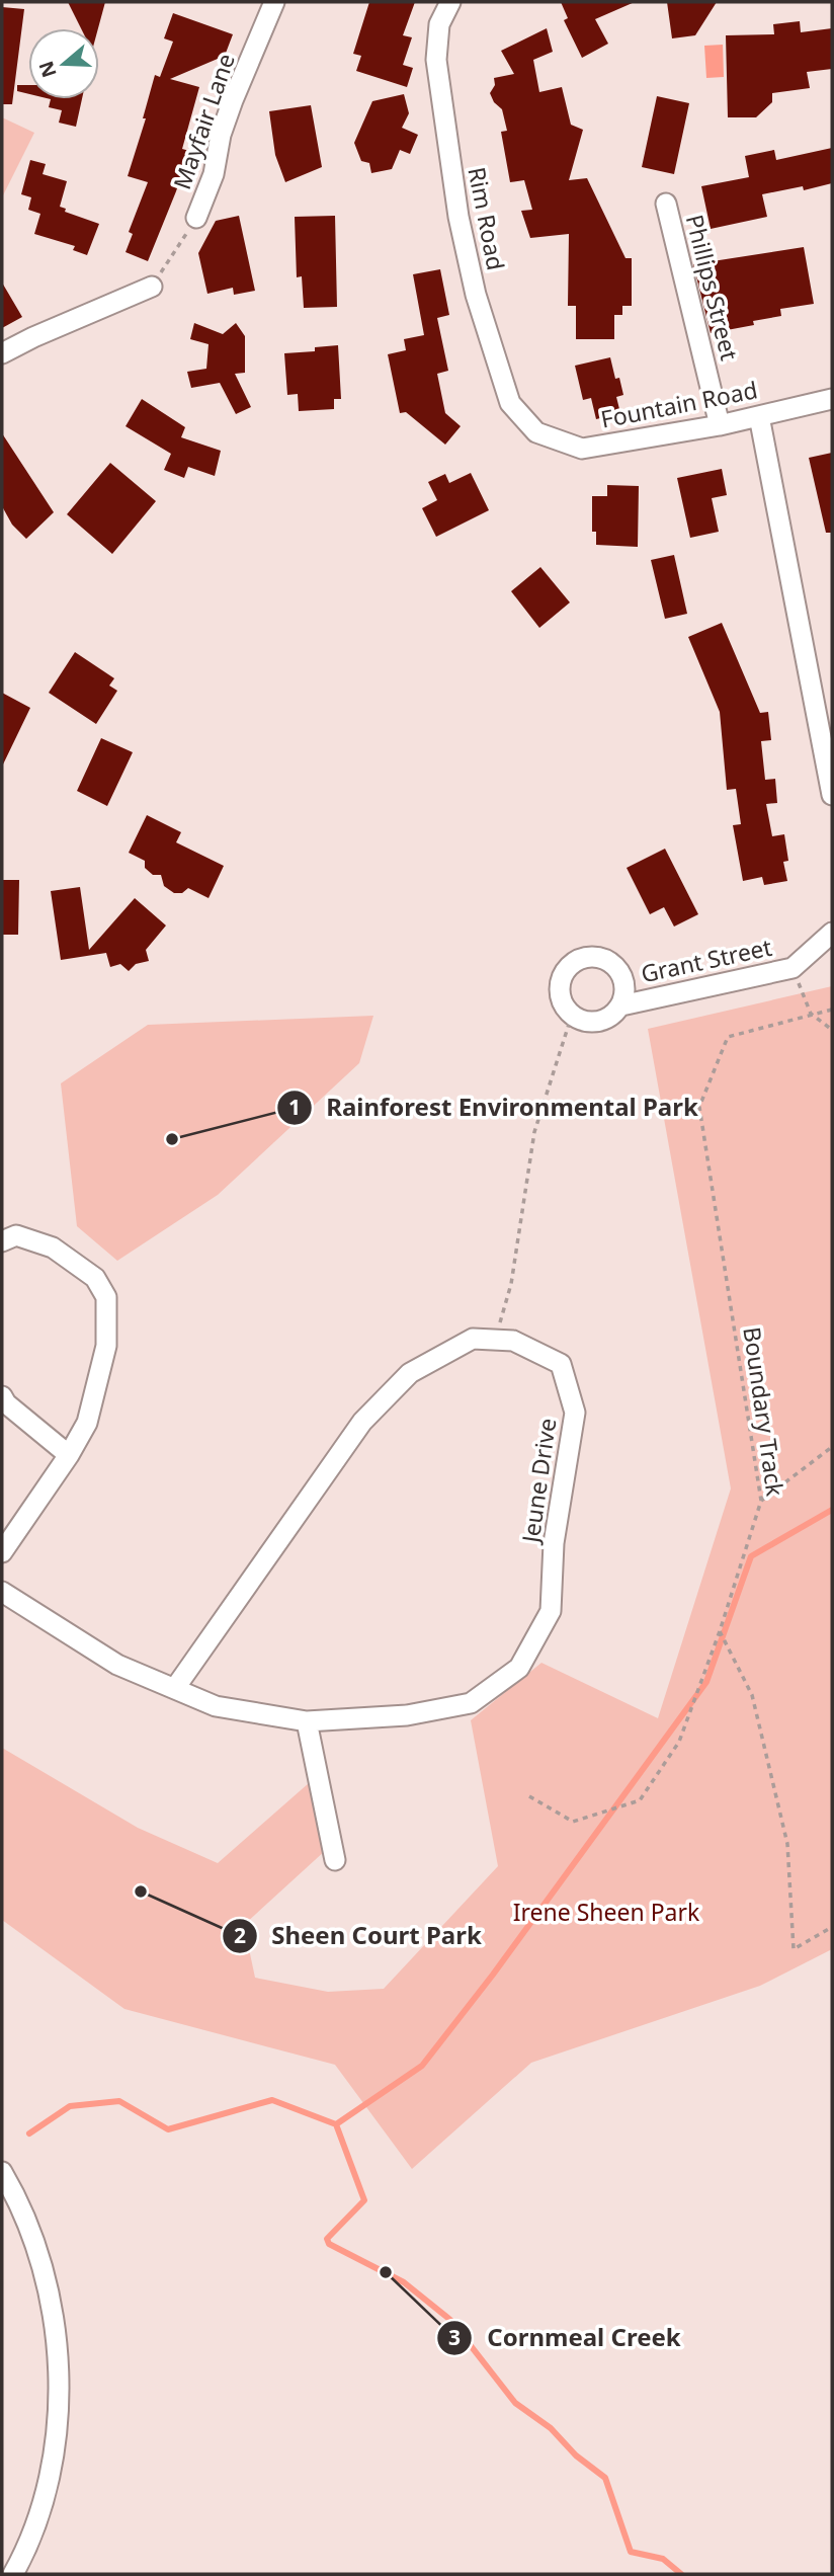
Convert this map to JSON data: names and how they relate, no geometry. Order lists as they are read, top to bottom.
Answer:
{
  "streets": {
    "street": [
      "Mayfair Lane",
      "Rim Road",
      "Phillips Street",
      "Fountain Road",
      "Grant Street",
      "Jeune Drive"
    ],
    "path": ["Boundary Track"]
  },
  "crossings": [
    ["Rim Road", "Fountain Road"],
    ["Phillips Street", "Fountain Road"]
  ],
  "parks": ["Irene Sheen Park"],
  "places": ["Rainforest Environmental Park", "Sheen Court Park", "Cornmeal Creek"],
  "north": "left"
}
